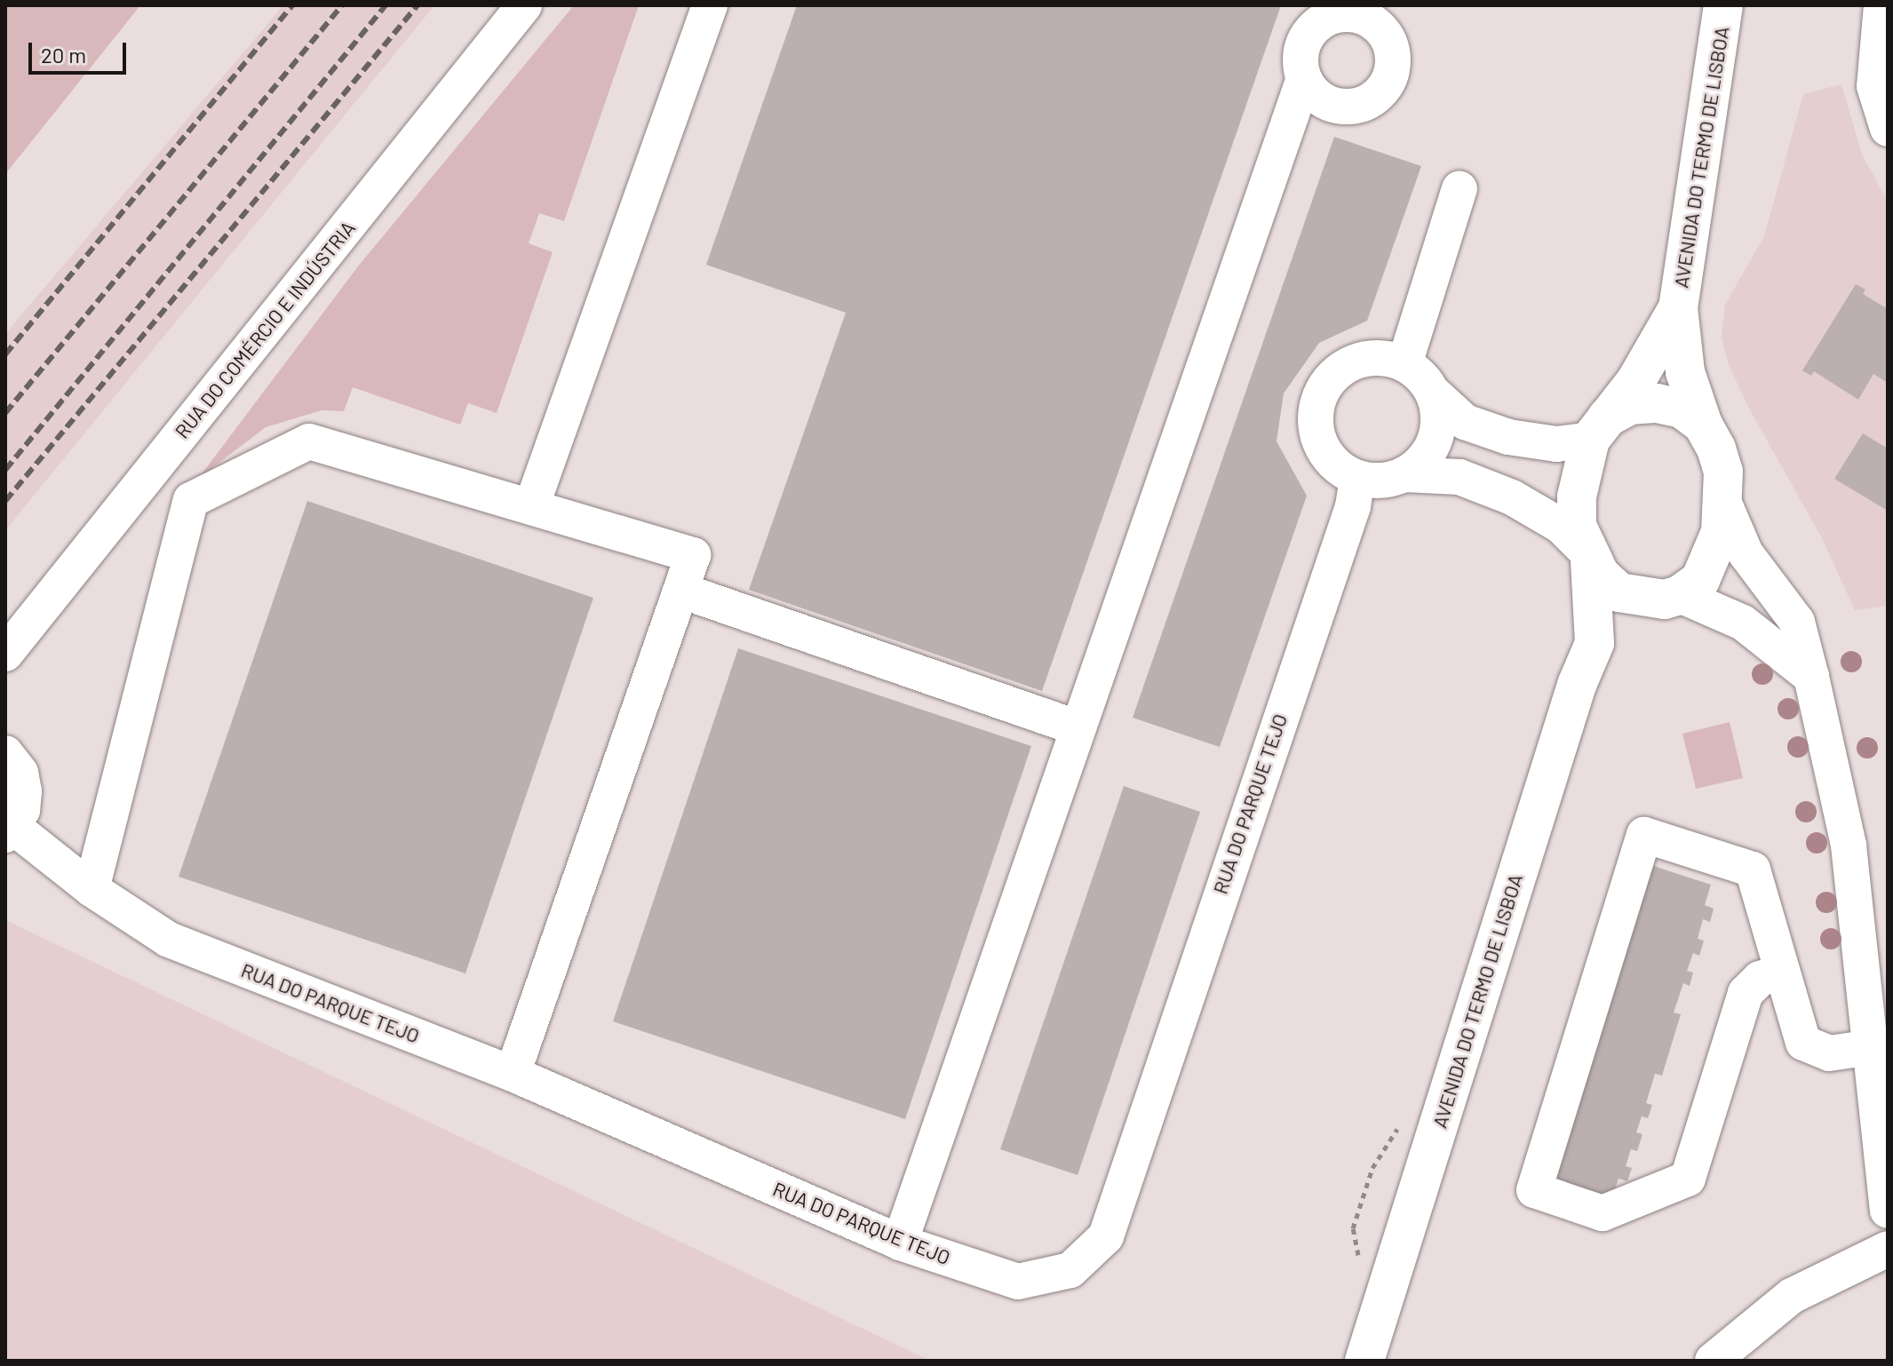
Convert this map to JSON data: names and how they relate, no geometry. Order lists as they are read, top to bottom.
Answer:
{
  "streets": {
    "main road": ["AVENIDA DO TERMO DE LISBOA"],
    "street": ["RUA DO COMÉRCIO E INDÚSTRIA", "RUA DO PARQUE TEJO"]
  },
  "scale_bar": "20 m"
}
